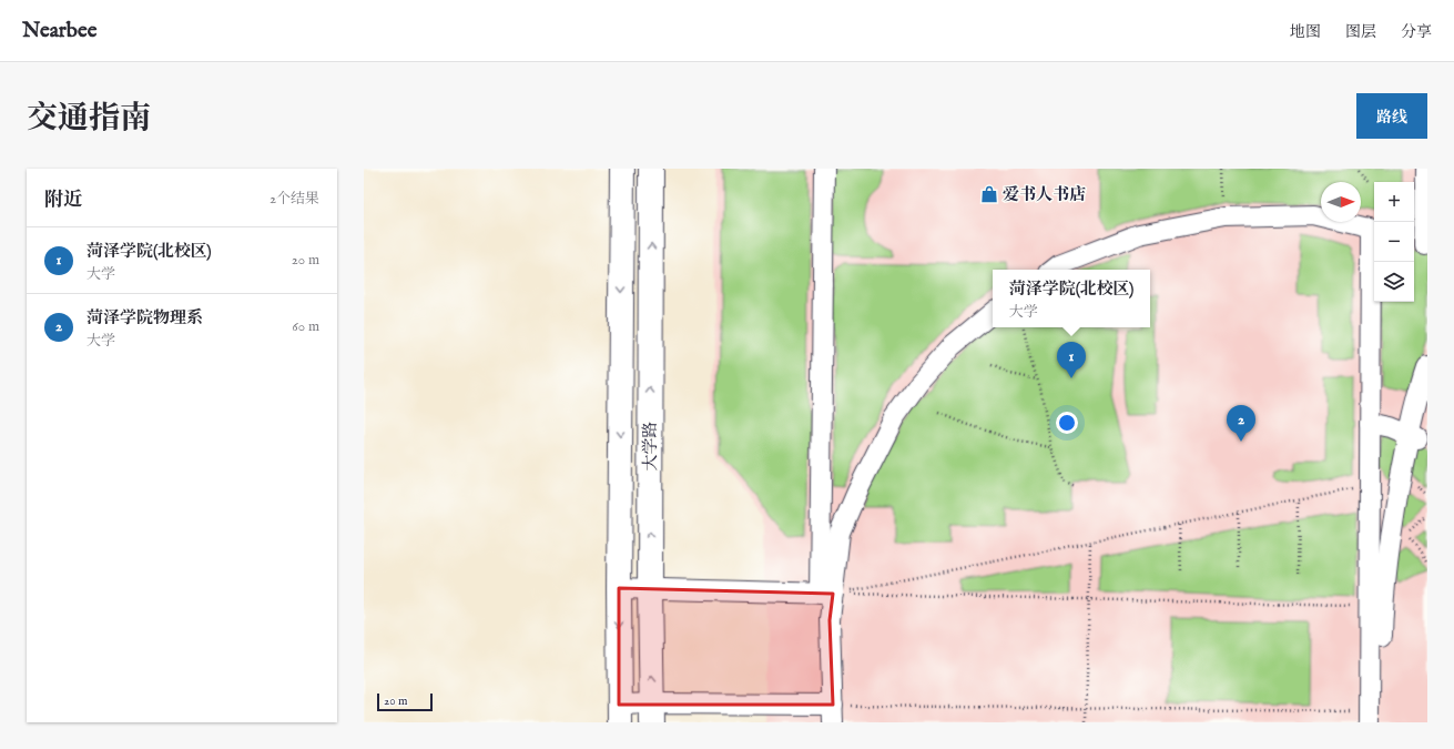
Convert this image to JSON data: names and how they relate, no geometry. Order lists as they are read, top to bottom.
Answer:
{
  "streets": {
    "main road": ["大学路"]
  },
  "places": {
    "shop": ["爱书人书店"]
  },
  "scale_bar": "20 m",
  "north": "right",
  "page": {
    "header": "Nearbee",
    "nav": ["地图", "图层", "分享"],
    "title": "交通指南",
    "buttons": "路线",
    "heading": ["附近", "2个结果"],
    "map_buttons": ["+", "−"],
    "list": [
      {
        "mark": "1",
        "name": "菏泽学院(北校区)",
        "note": "大学",
        "value": "20 m"
      },
      {
        "mark": "2",
        "name": "菏泽学院物理系",
        "note": "大学",
        "value": "60 m"
      }
    ],
    "popup": ["菏泽学院(北校区)", "大学"],
    "pins": ["1", "2"],
    "scale": "20 m"
  }
}
